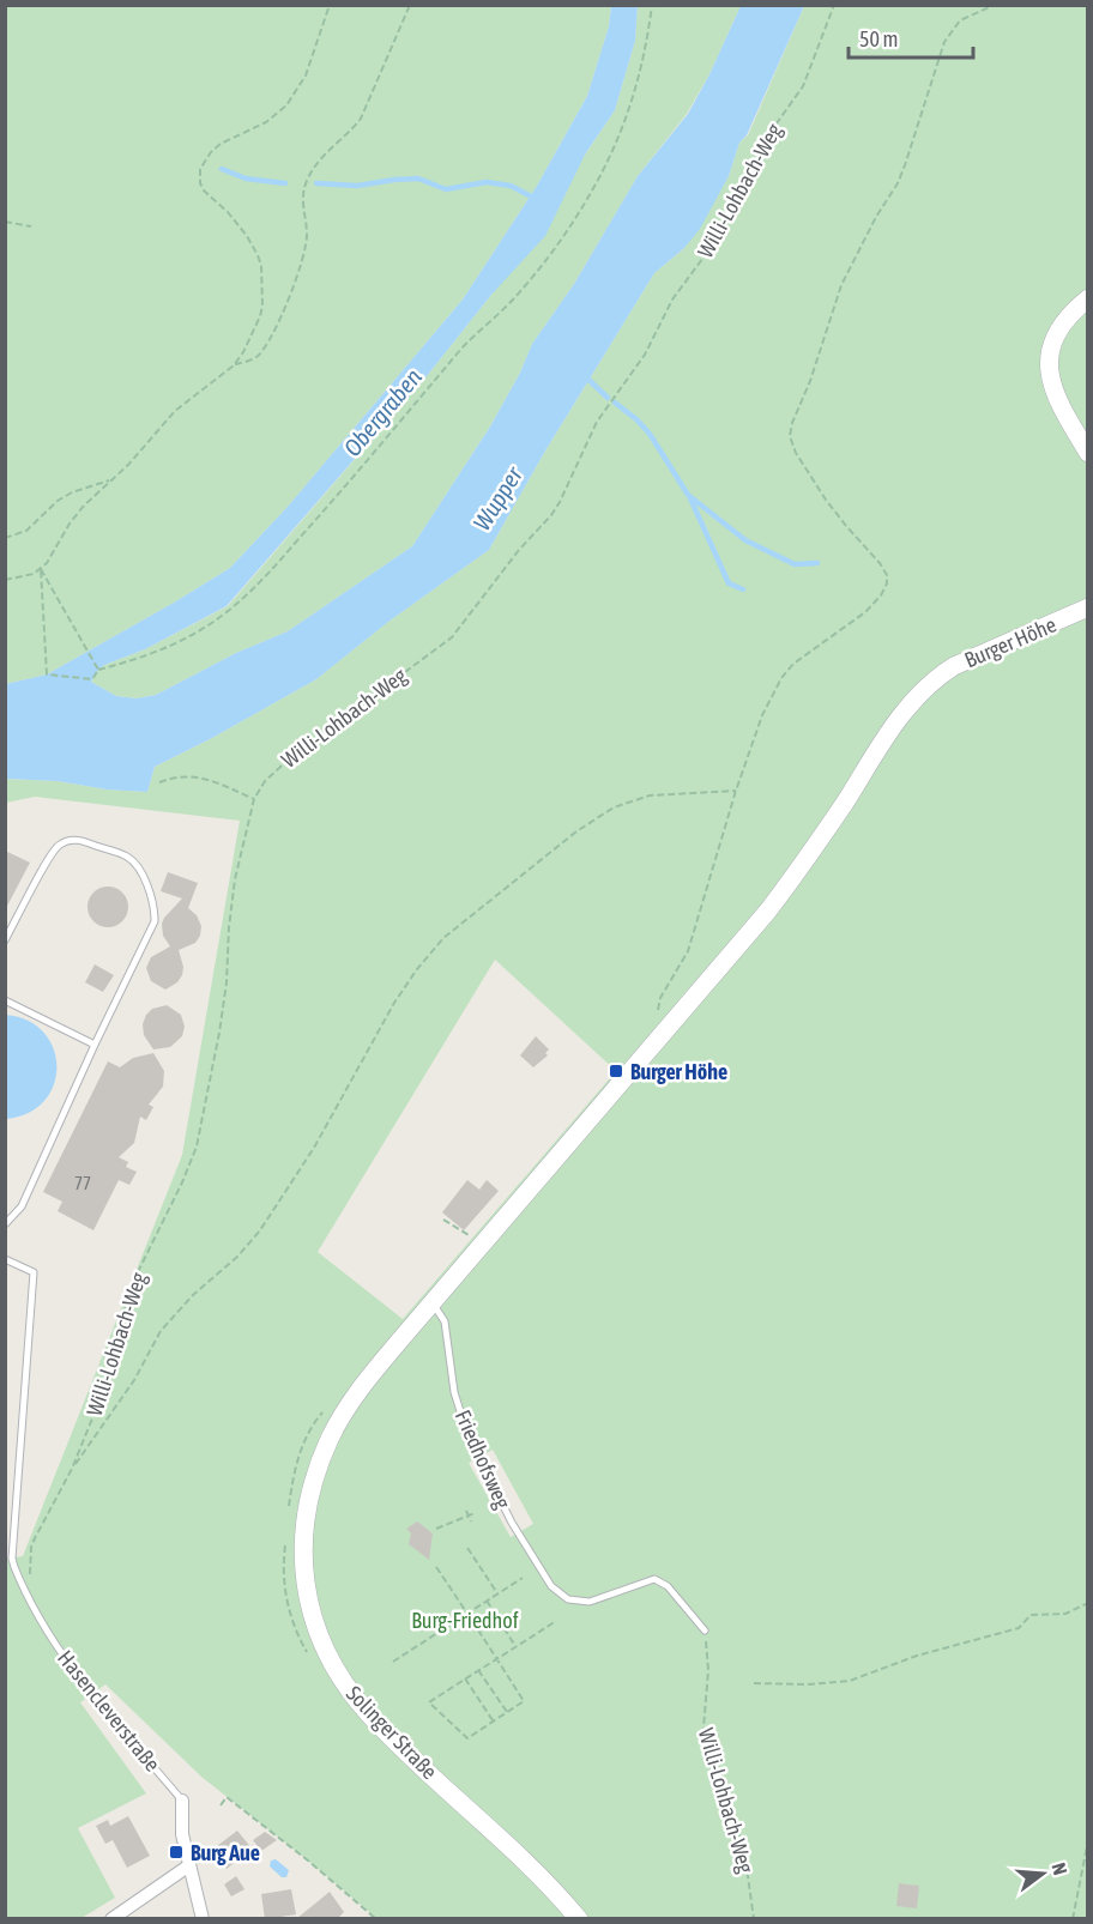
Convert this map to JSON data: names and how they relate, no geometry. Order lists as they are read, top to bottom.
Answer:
{
  "streets": {
    "main road": ["Burger Höhe", "Solinger Straße"],
    "street": ["Hasencleverstraße"],
    "lane": ["Friedhofsweg"],
    "path": ["Willi-Lohbach-Weg"]
  },
  "crossings": [
    ["Willi-Lohbach-Weg", "Friedhofsweg"],
    ["Willi-Lohbach-Weg", "Hasencleverstraße"],
    ["Burger Höhe", "Friedhofsweg"],
    ["Burger Höhe", "Solinger Straße"]
  ],
  "water": ["Obergraben", "Wupper"],
  "parks": ["Burg-Friedhof"],
  "places": {
    "transit": ["Burger Höhe", "Burg Aue"]
  },
  "house_numbers": ["77"],
  "scale_bar": "50 m",
  "north": "right"
}
